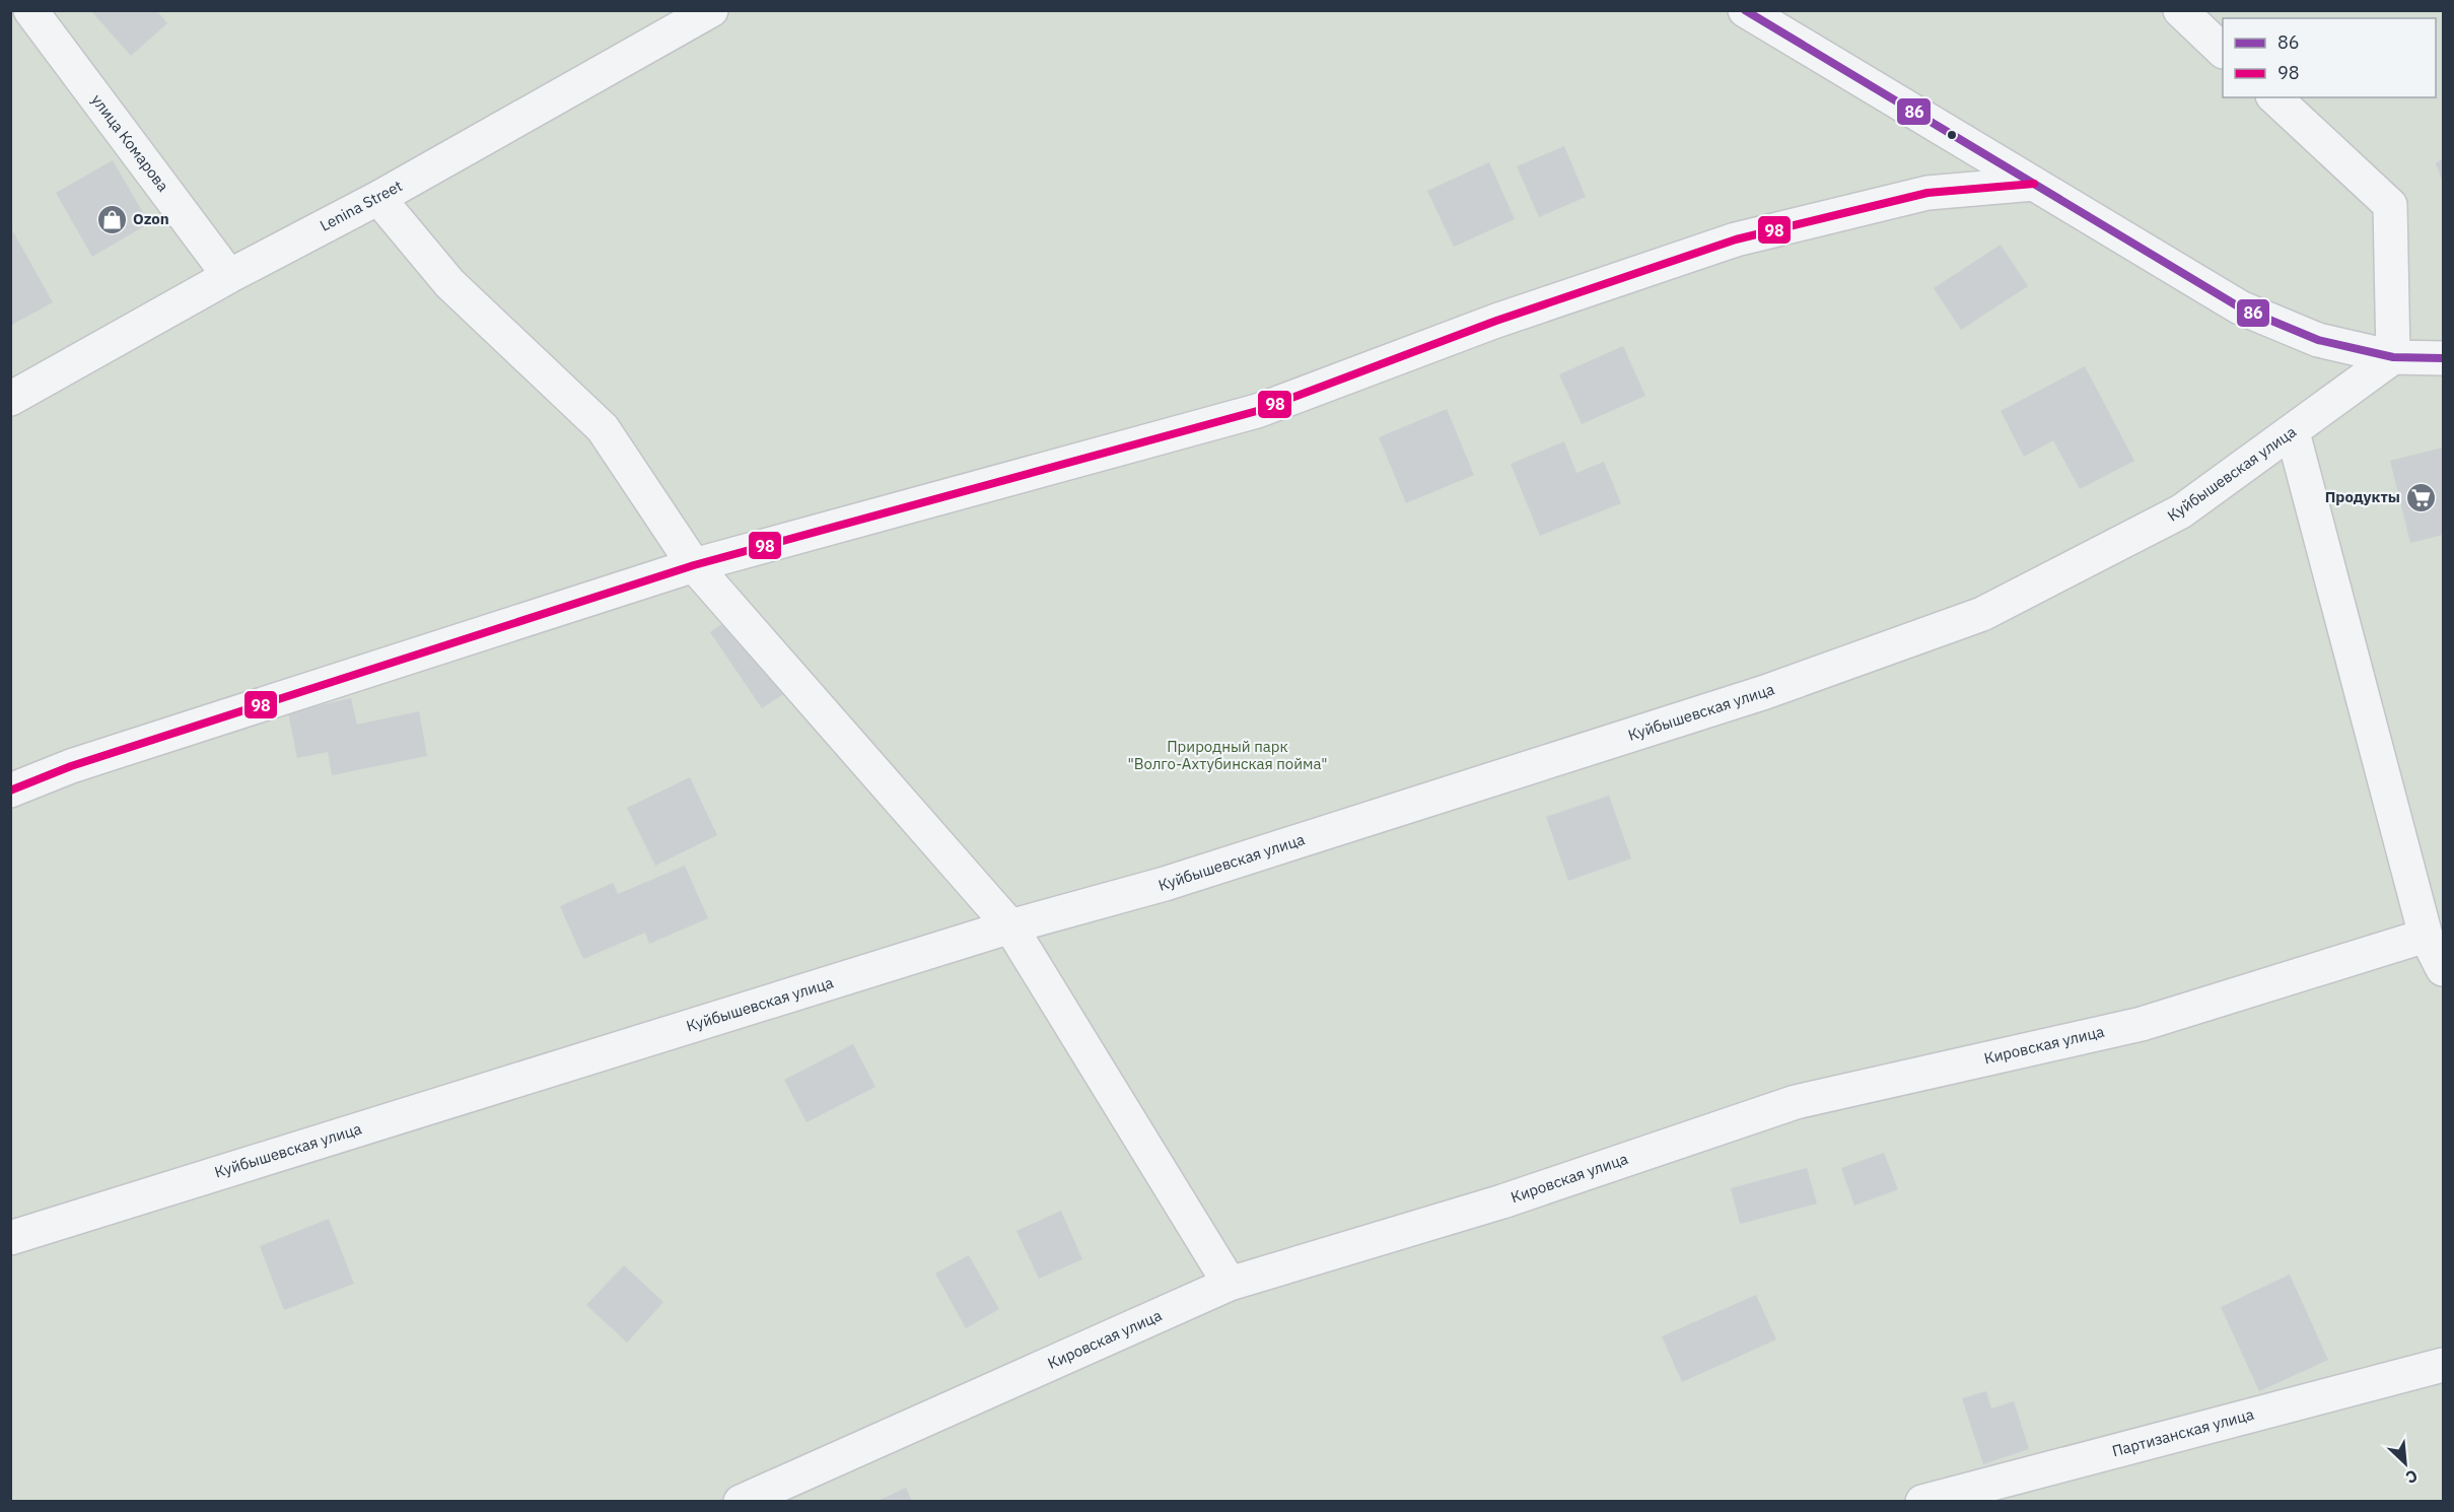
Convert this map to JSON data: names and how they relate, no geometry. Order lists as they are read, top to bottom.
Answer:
{
  "streets": {
    "street": [
      "улица Комарова",
      "Lenina Street",
      "Куйбышевская улица",
      "Кировская улица",
      "Партизанская улица"
    ]
  },
  "crossings": [
    ["улица Комарова", "Lenina Street"]
  ],
  "parks": ["Природный парк \"Волго-Ахтубинская пойма\""],
  "places": {
    "shop": ["Ozon"],
    "supermarket": ["Продукты"]
  },
  "lines": ["transit line 86", "transit line 98"],
  "legend": ["86", "98"],
  "north": "bottom right"
}
